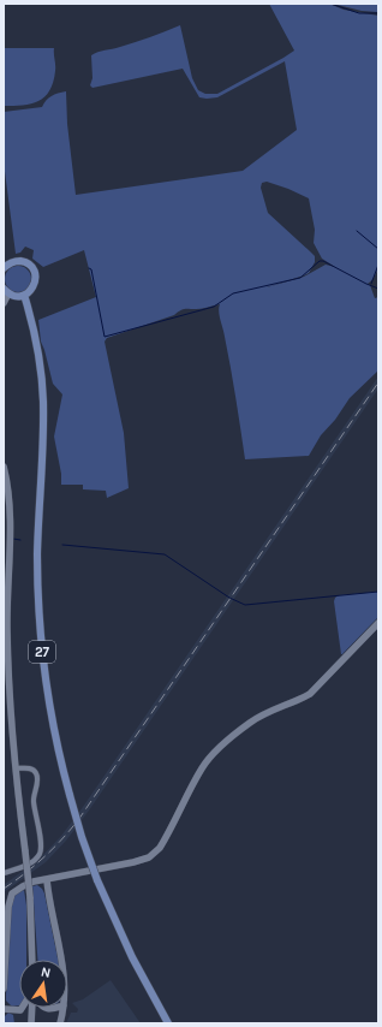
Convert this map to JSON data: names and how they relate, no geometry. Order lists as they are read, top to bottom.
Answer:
{
  "streets": {
    "main road": ["27"]
  },
  "north": "top"
}
